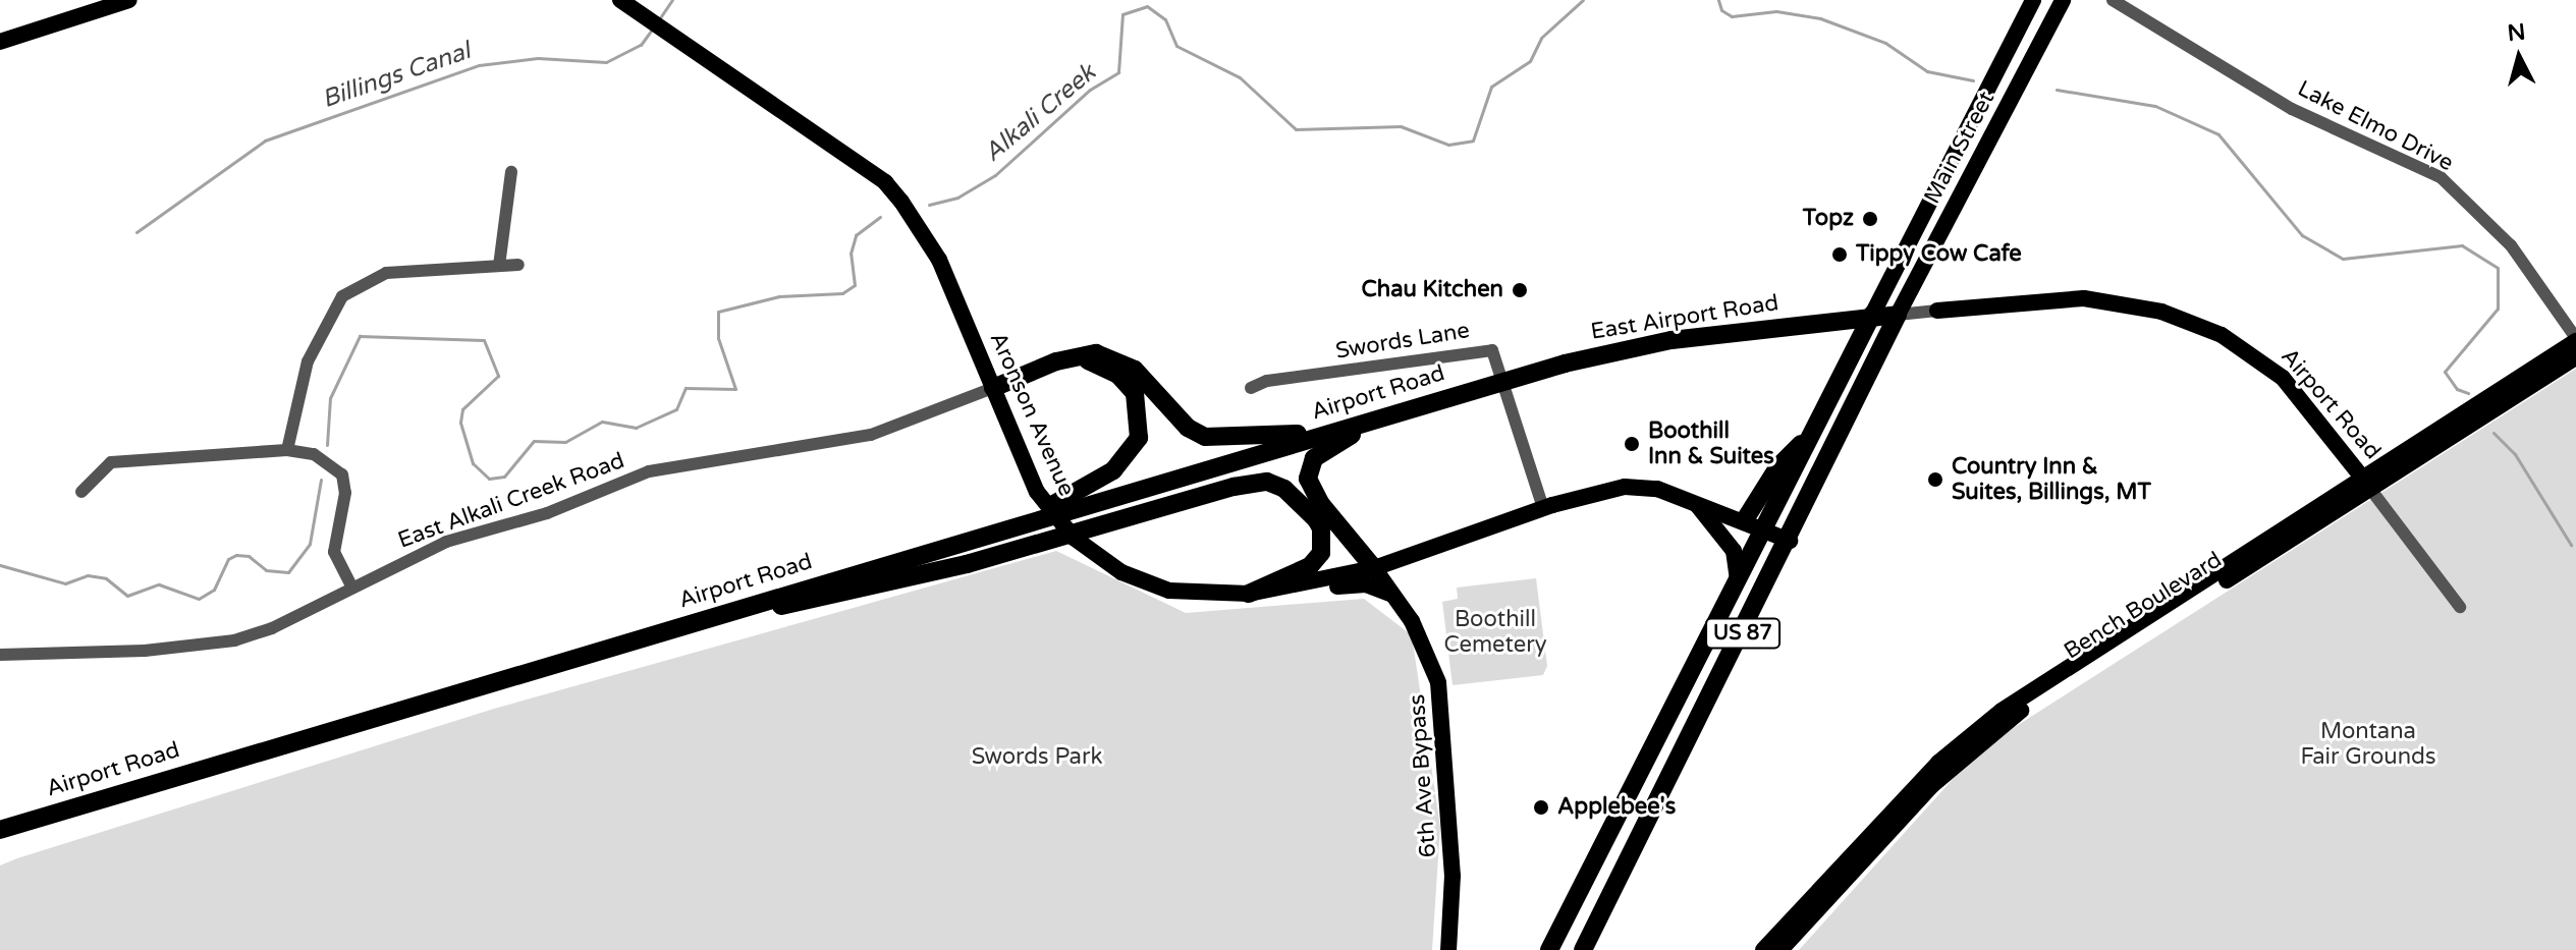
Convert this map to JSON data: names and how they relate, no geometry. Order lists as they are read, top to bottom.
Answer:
{
  "streets": {
    "highway": ["East Airport Road", "Airport Road", "US 87"],
    "main road": [
      "Main Street",
      "Aronson Avenue",
      "Bench Boulevard",
      "6th Ave Bypass"
    ],
    "street": ["Lake Elmo Drive", "Swords Lane", "East Alkali Creek Road"]
  },
  "crossings": [
    ["Main Street", "East Airport Road"],
    ["Main Street", "Airport Road"],
    ["Main Street", "US 87"],
    ["East Airport Road", "Swords Lane"],
    ["East Airport Road", "Airport Road"],
    ["East Airport Road", "US 87"],
    ["Swords Lane", "Airport Road"],
    ["Swords Lane", "Aronson Avenue"],
    ["Airport Road", "Bench Boulevard"],
    ["Airport Road", "US 87"],
    ["Aronson Avenue", "East Alkali Creek Road"],
    ["Aronson Avenue", "US 87"],
    ["Aronson Avenue", "6th Ave Bypass"]
  ],
  "water": ["Billings Canal", "Alkali Creek"],
  "parks": ["Boothill Cemetery", "Montana Fair Grounds", "Swords Park"],
  "places": [
    "Topz",
    "Tippy Cow Cafe",
    "Chau Kitchen",
    "Boothill Inn & Suites",
    "Country Inn & Suites, Billings, MT",
    "Applebee's"
  ],
  "north": "top"
}
